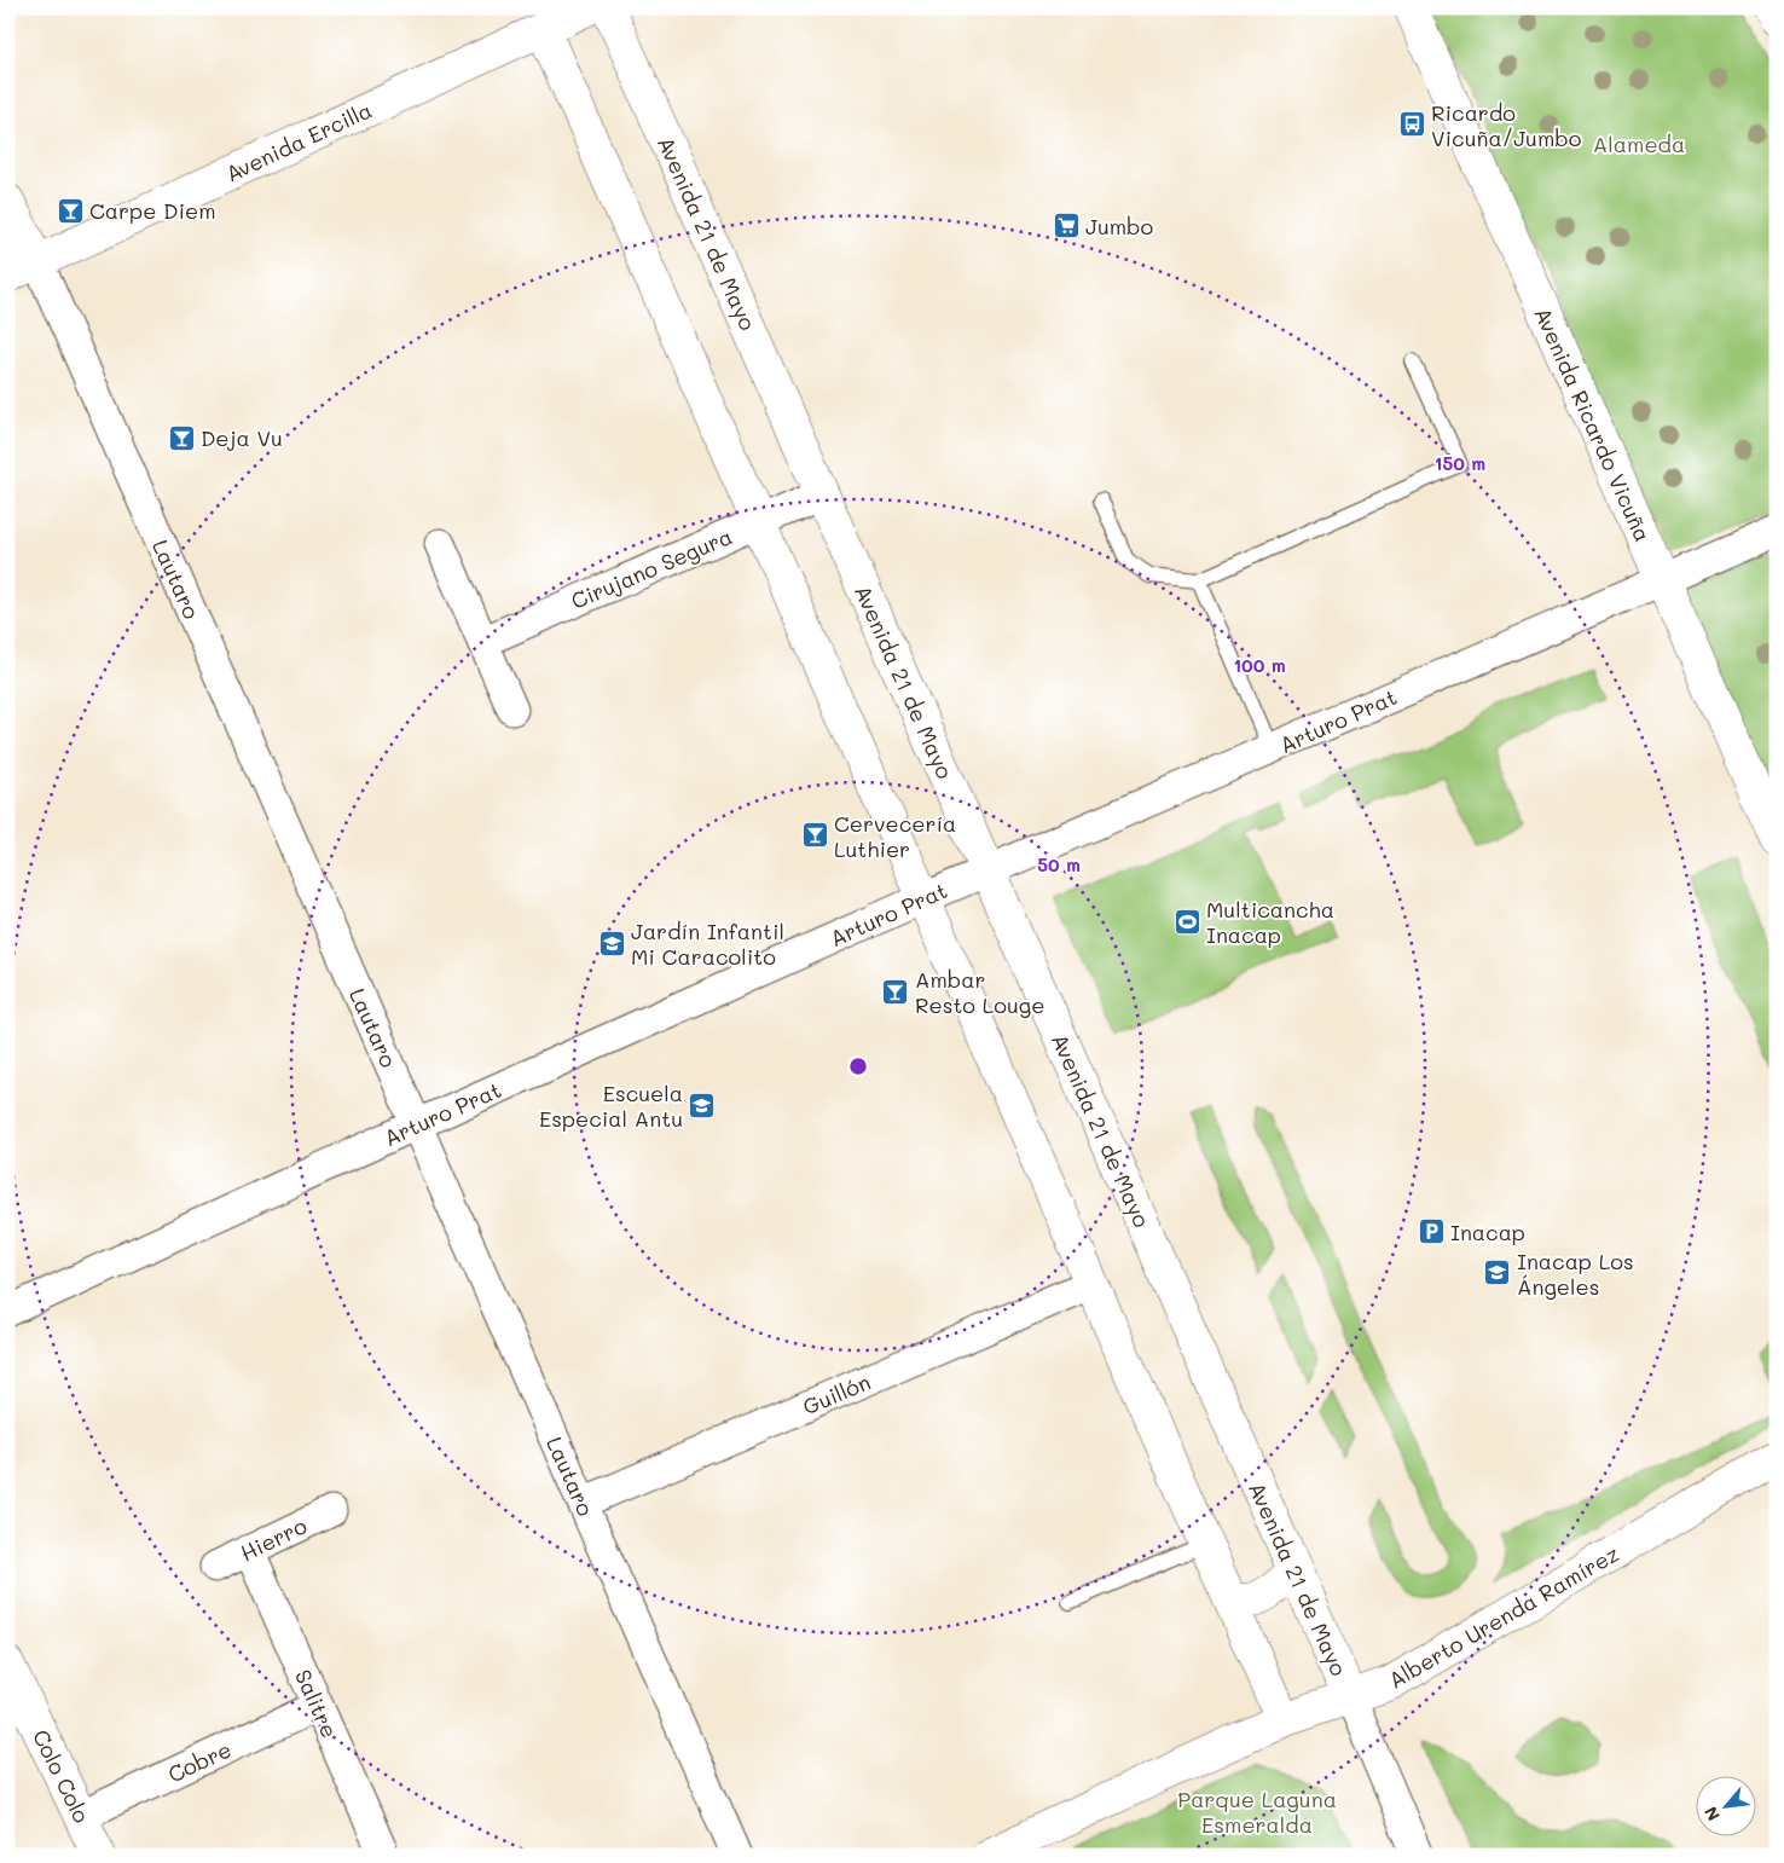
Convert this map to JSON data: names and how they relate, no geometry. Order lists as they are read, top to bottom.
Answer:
{
  "streets": {
    "street": [
      "Avenida Ercilla",
      "Avenida 21 de Mayo",
      "Avenida Ricardo Vicuña",
      "Cirujano Segura",
      "Lautaro",
      "Arturo Prat",
      "Guillón",
      "Hierro",
      "Alberto Urenda Ramírez",
      "Salitre",
      "Cobre",
      "Colo Colo"
    ]
  },
  "crossings": [
    ["Avenida Ercilla", "Lautaro"],
    ["Avenida 21 de Mayo", "Cirujano Segura"],
    ["Avenida 21 de Mayo", "Arturo Prat"],
    ["Avenida 21 de Mayo", "Alberto Urenda Ramírez"],
    ["Avenida Ricardo Vicuña", "Arturo Prat"],
    ["Lautaro", "Arturo Prat"],
    ["Lautaro", "Guillón"],
    ["Hierro", "Salitre"],
    ["Salitre", "Cobre"],
    ["Cobre", "Colo Colo"]
  ],
  "parks": ["Alameda", "Parque Laguna Esmeralda"],
  "places": {
    "bus stop": ["Ricardo Vicuña/Jumbo"],
    "bar": [
      "Carpe Diem",
      "Deja Vu",
      "Cervecería Luthier",
      "Ambar Resto Louge"
    ],
    "supermarket": ["Jumbo"],
    "sports": ["Multicancha Inacap"],
    "school or university": ["Jardín Infantil Mi Caracolito", "Escuela Especial Antu", "Inacap Los Ángeles"],
    "parking": ["Inacap"]
  },
  "north": "bottom left",
  "rings": ["150 m", "100 m", "50 m"]
}
